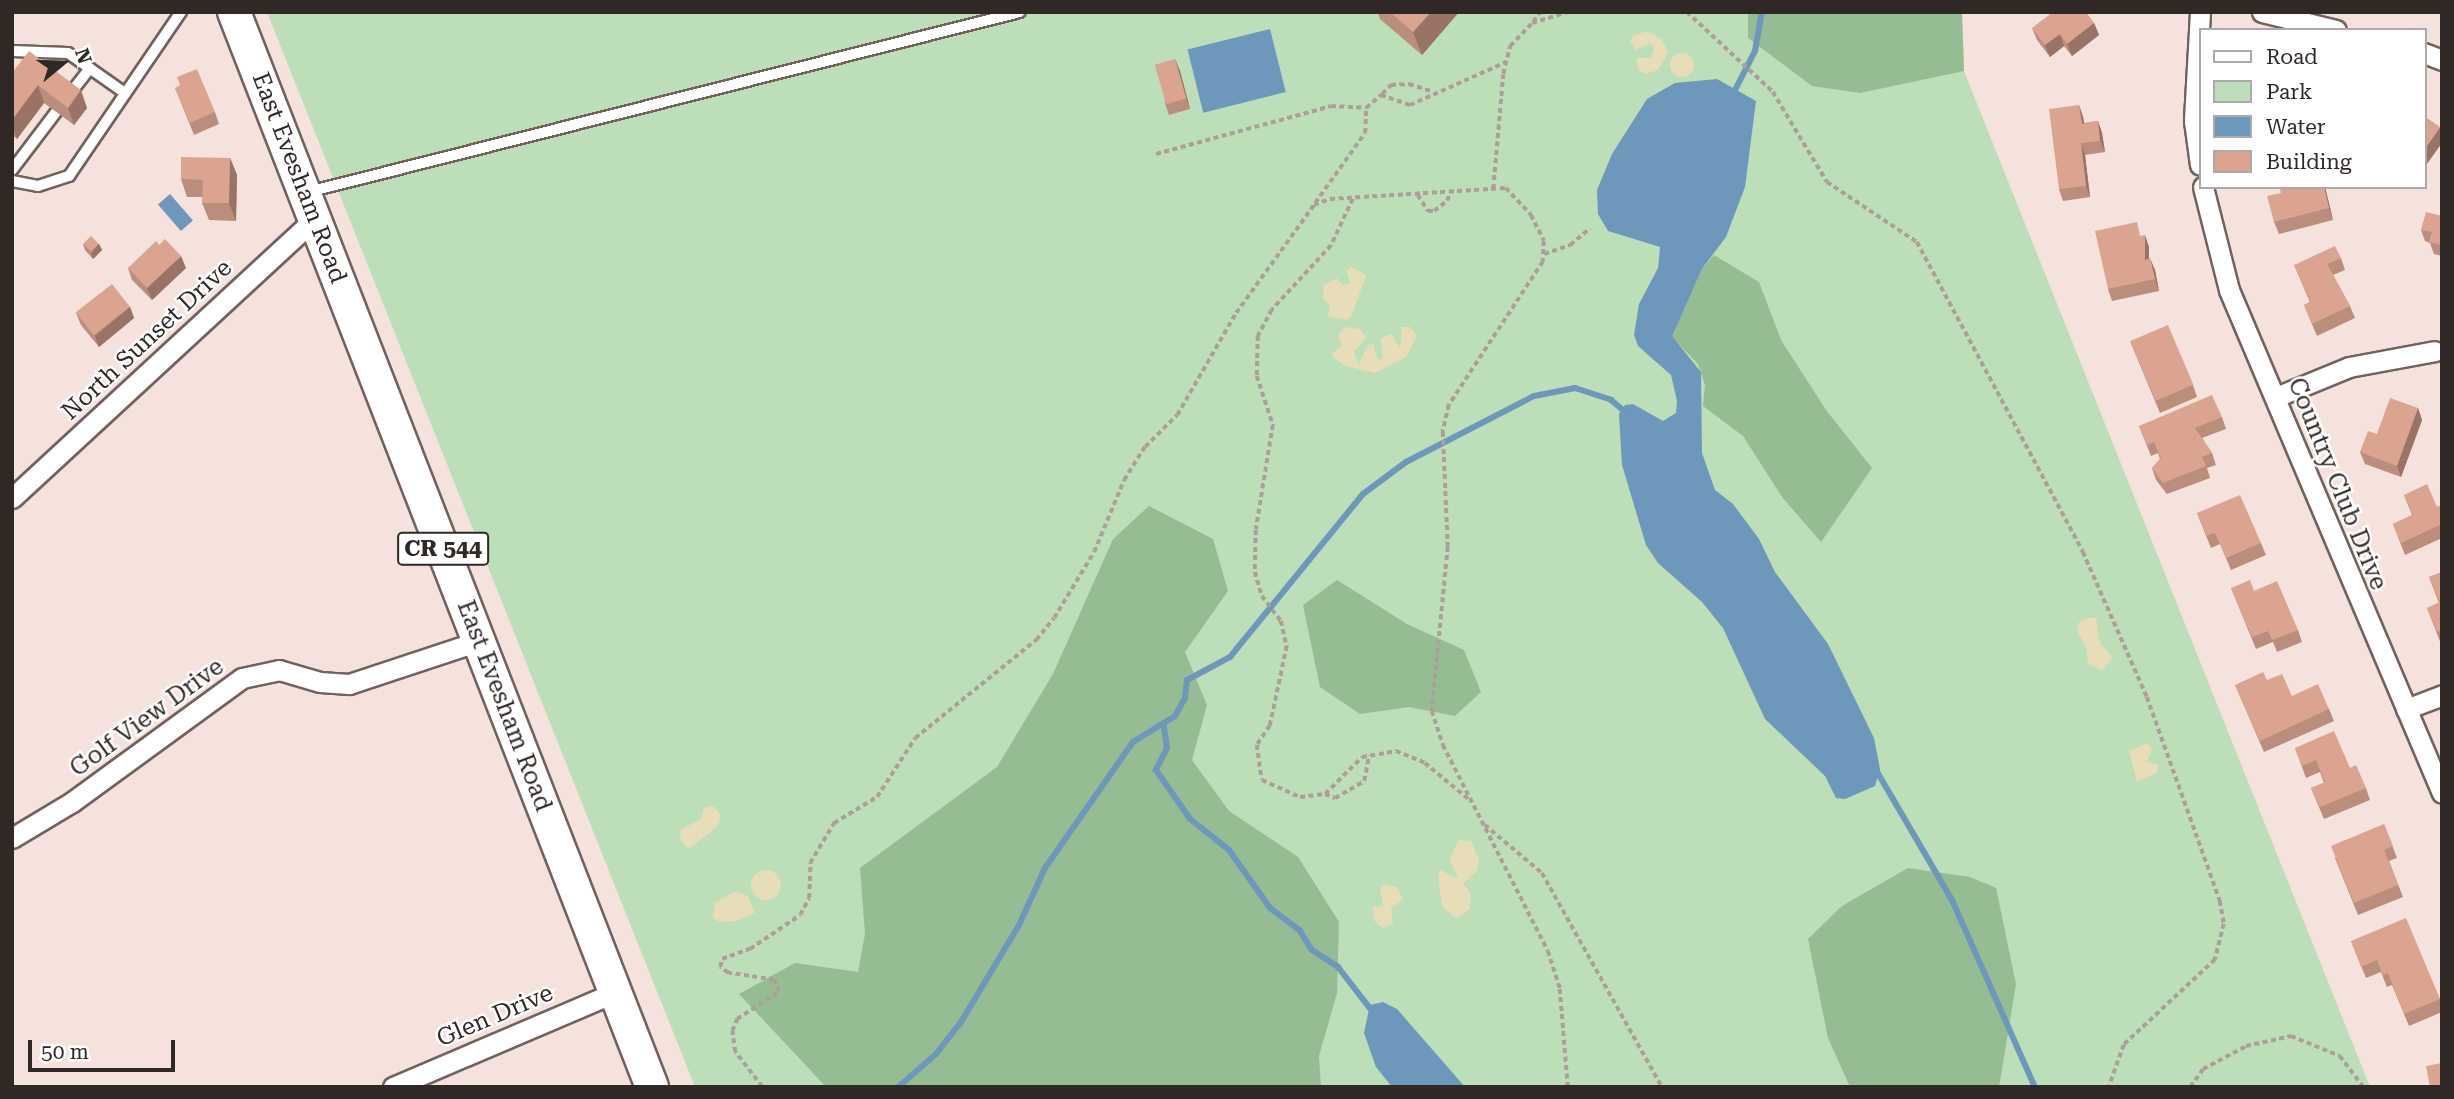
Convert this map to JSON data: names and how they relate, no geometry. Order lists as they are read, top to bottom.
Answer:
{
  "streets": {
    "main road": ["East Evesham Road", "CR 544"],
    "street": [
      "North Sunset Drive",
      "Country Club Drive",
      "Golf View Drive",
      "Glen Drive"
    ]
  },
  "crossings": [
    ["East Evesham Road", "North Sunset Drive"],
    ["East Evesham Road", "Golf View Drive"],
    ["East Evesham Road", "Glen Drive"]
  ],
  "legend": [
    "Road",
    "Park",
    "Water",
    "Building"
  ],
  "scale_bar": "50 m",
  "north": "right"
}
